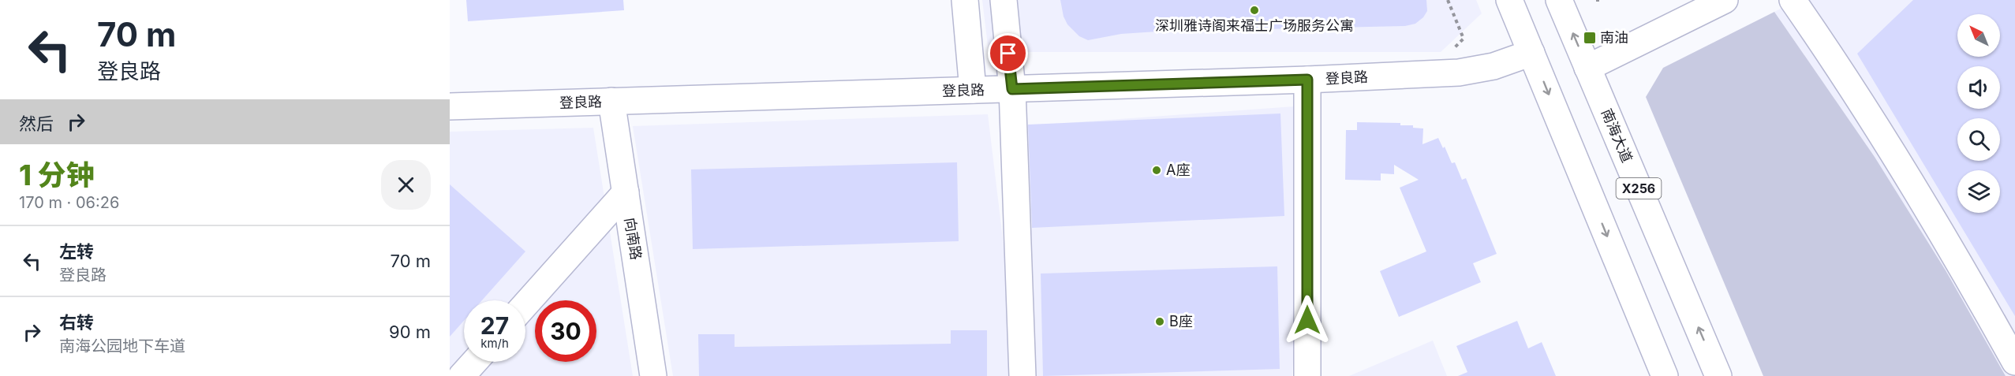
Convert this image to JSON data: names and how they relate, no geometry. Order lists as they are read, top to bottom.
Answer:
{
  "streets": {
    "main road": [
      "登良路",
      "南海大道",
      "X256",
      "向南路"
    ]
  },
  "crossings": [
    ["登良路", "向南路"]
  ],
  "places": {
    "other": ["深圳雅诗阁来福士广场服务公寓", "A座", "B座"],
    "transit": ["南油"]
  },
  "north": "top left",
  "page": {
    "turn": ["70 m", "登良路"],
    "then": "然后",
    "heading": ["1 分钟", "170 m · 06:26"],
    "list": [
      {
        "name": "左转",
        "note": "登良路",
        "value": "70 m"
      },
      {
        "name": "右转",
        "note": "南海公园地下车道",
        "value": "90 m"
      }
    ],
    "speed": "27 km/h",
    "limit": "30"
  }
}
